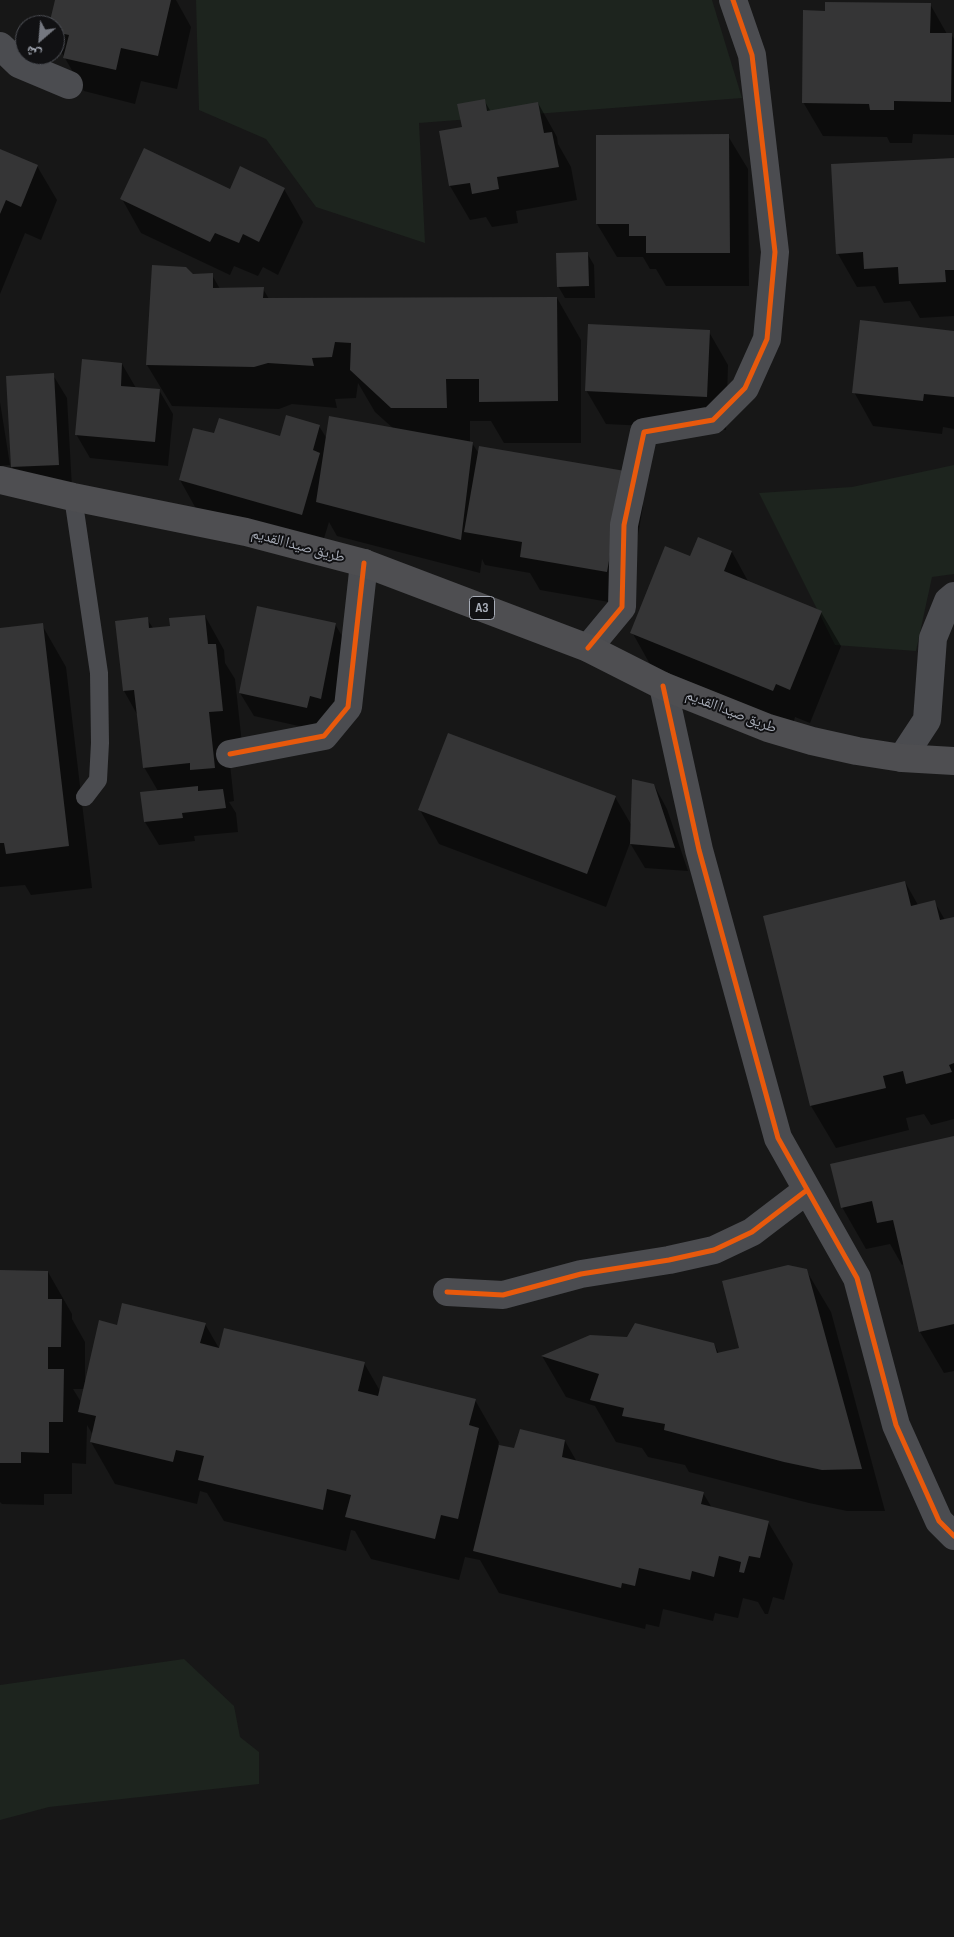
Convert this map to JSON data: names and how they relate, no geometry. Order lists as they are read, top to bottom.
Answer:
{
  "streets": {
    "highway": ["طريق صيدا القديم", "A3"]
  },
  "north": "bottom left"
}
